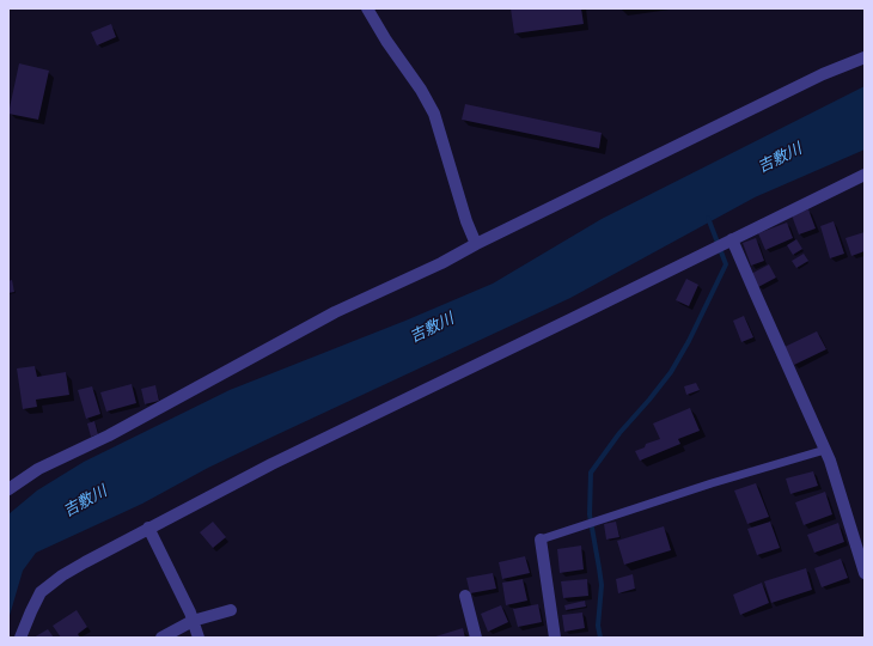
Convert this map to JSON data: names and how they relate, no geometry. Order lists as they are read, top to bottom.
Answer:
{
  "water": ["吉敷川"]
}
